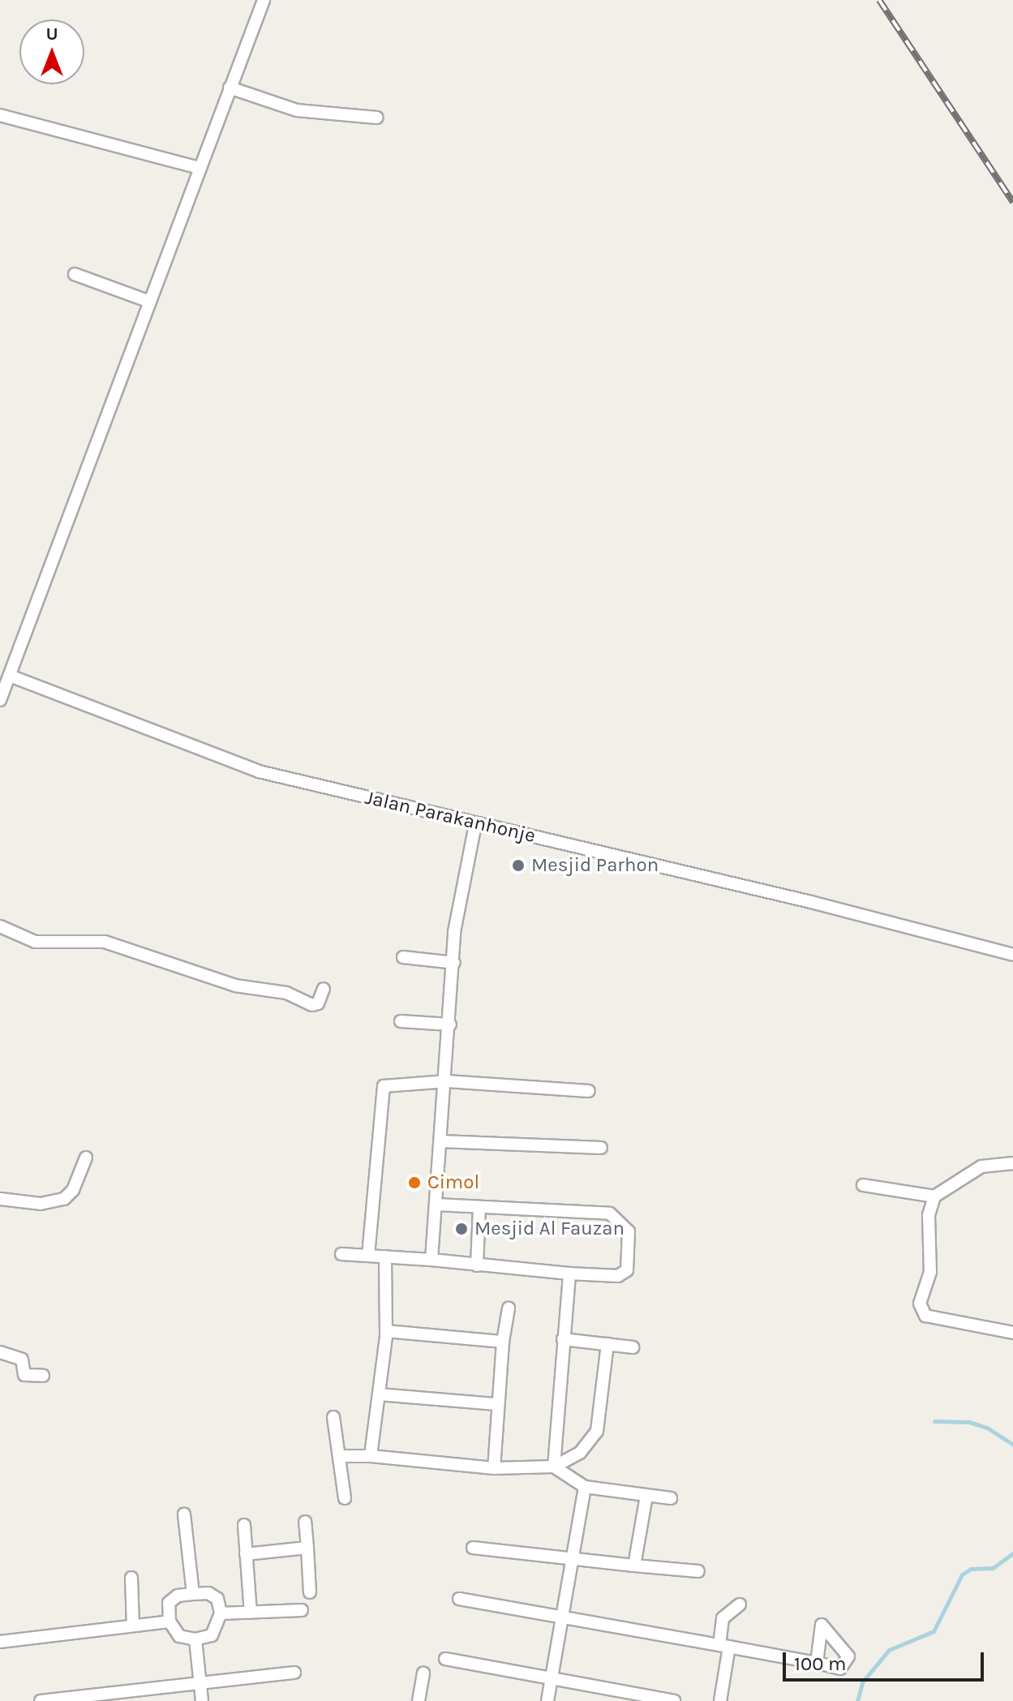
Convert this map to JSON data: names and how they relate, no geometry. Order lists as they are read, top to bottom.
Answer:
{
  "streets": {
    "street": ["Jalan Parakanhonje"]
  },
  "places": ["Mesjid Parhon", "Cimol", "Mesjid Al Fauzan"],
  "scale_bar": "100 m",
  "north": "top"
}
